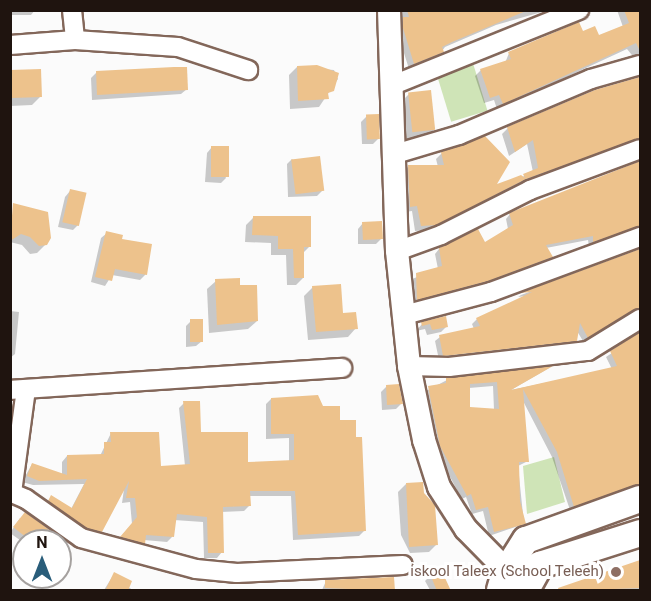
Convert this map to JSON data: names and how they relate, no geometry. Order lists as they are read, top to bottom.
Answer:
{
  "places": ["iskool Taleex (School Teleeh)"],
  "north": "top"
}
